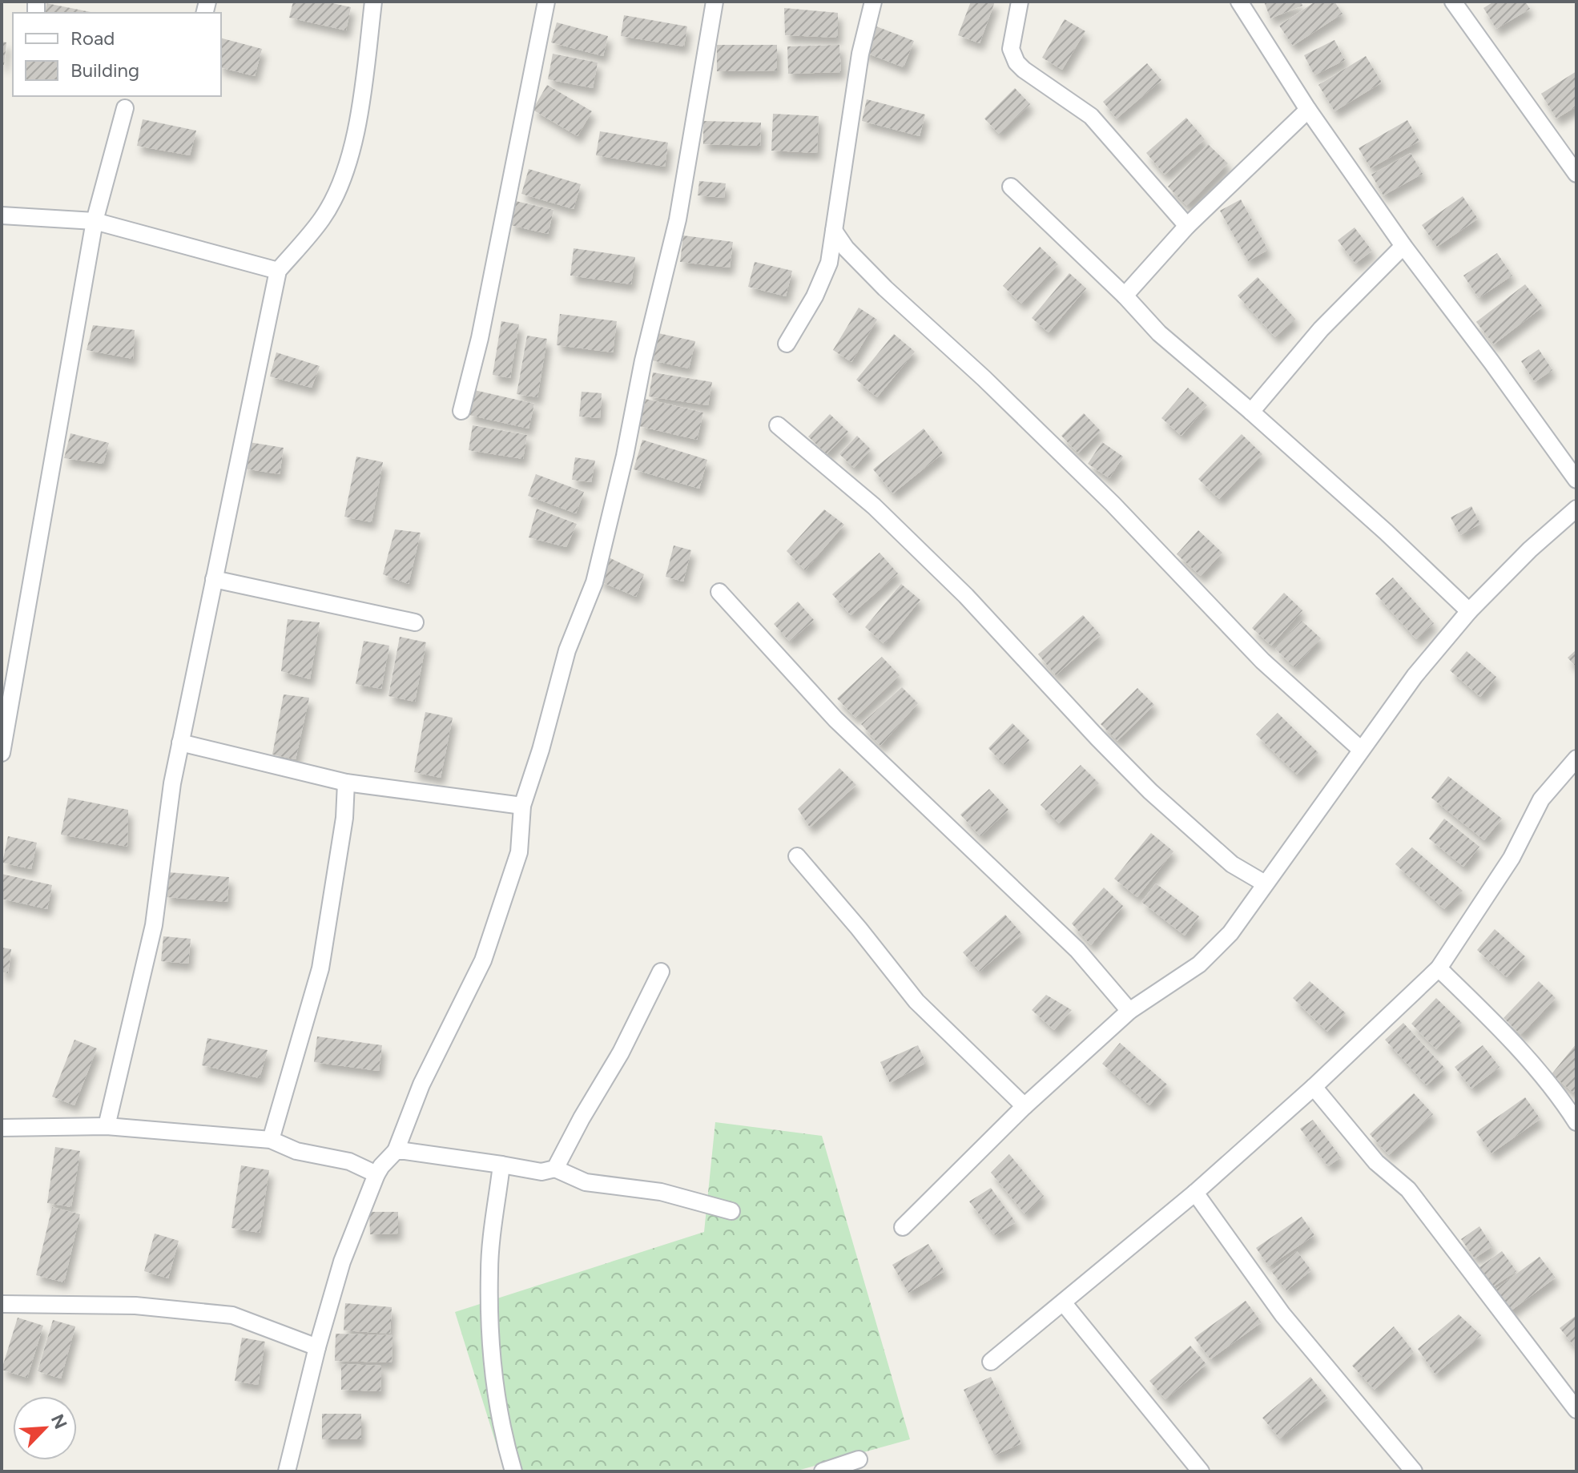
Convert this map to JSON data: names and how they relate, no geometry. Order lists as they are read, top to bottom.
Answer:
{
  "legend": ["Road", "Building"],
  "north": "top right"
}
